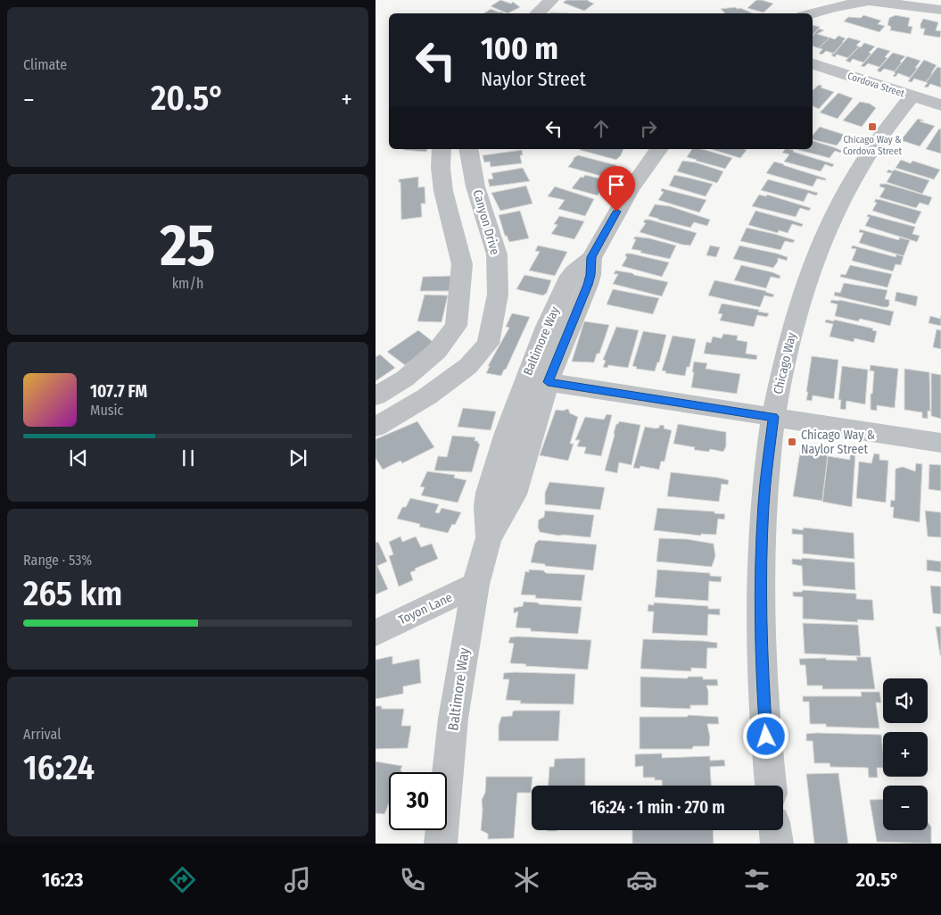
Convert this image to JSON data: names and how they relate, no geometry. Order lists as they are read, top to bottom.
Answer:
{
  "streets": {
    "street": [
      "Cordova Street",
      "Canyon Drive",
      "Baltimore Way",
      "Chicago Way",
      "Toyon Lane"
    ]
  },
  "crossings": [
    ["Cordova Street", "Chicago Way"],
    ["Baltimore Way", "Toyon Lane"]
  ],
  "places": {
    "transit": ["Chicago Way & Cordova Street", "Chicago Way & Naylor Street"]
  },
  "page": {
    "tile": [
      "Climate",
      ["25", "km/h"],
      ["Range · 53%", "265 km"],
      ["Arrival", "16:24"]
    ],
    "turn": ["100 m", "Naylor Street"],
    "heat": ["−", "20.5°", "+"],
    "song": ["107.7 FM", "Music"],
    "map_buttons": ["+", "−"],
    "limit": "30",
    "trip": "16:24 · 1 min · 270 m",
    "tabs": ["16:23", "20.5°"]
  }
}
